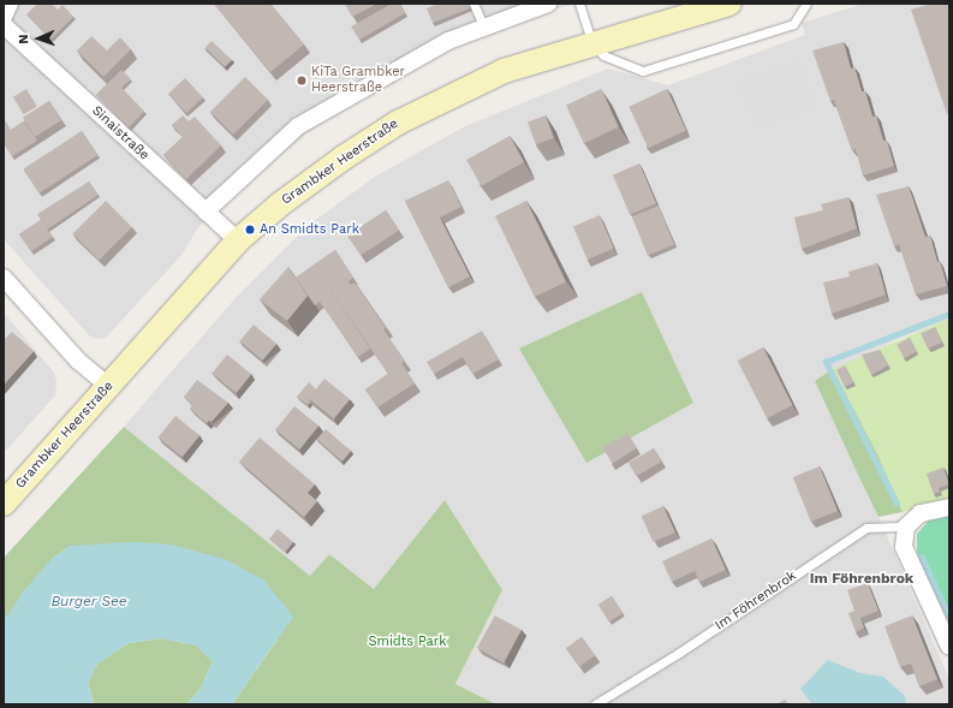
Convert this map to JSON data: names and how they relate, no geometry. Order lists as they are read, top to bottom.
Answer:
{
  "streets": {
    "main road": ["Grambker Heerstraße"],
    "street": ["Sinaistraße"],
    "lane": ["Im Föhrenbrok"]
  },
  "crossings": [
    ["Sinaistraße", "Grambker Heerstraße"]
  ],
  "districts": ["Im Föhrenbrok"],
  "water": ["Burger See"],
  "parks": ["Smidts Park"],
  "places": ["KiTa Grambker Heerstraße", "An Smidts Park"],
  "north": "left"
}
